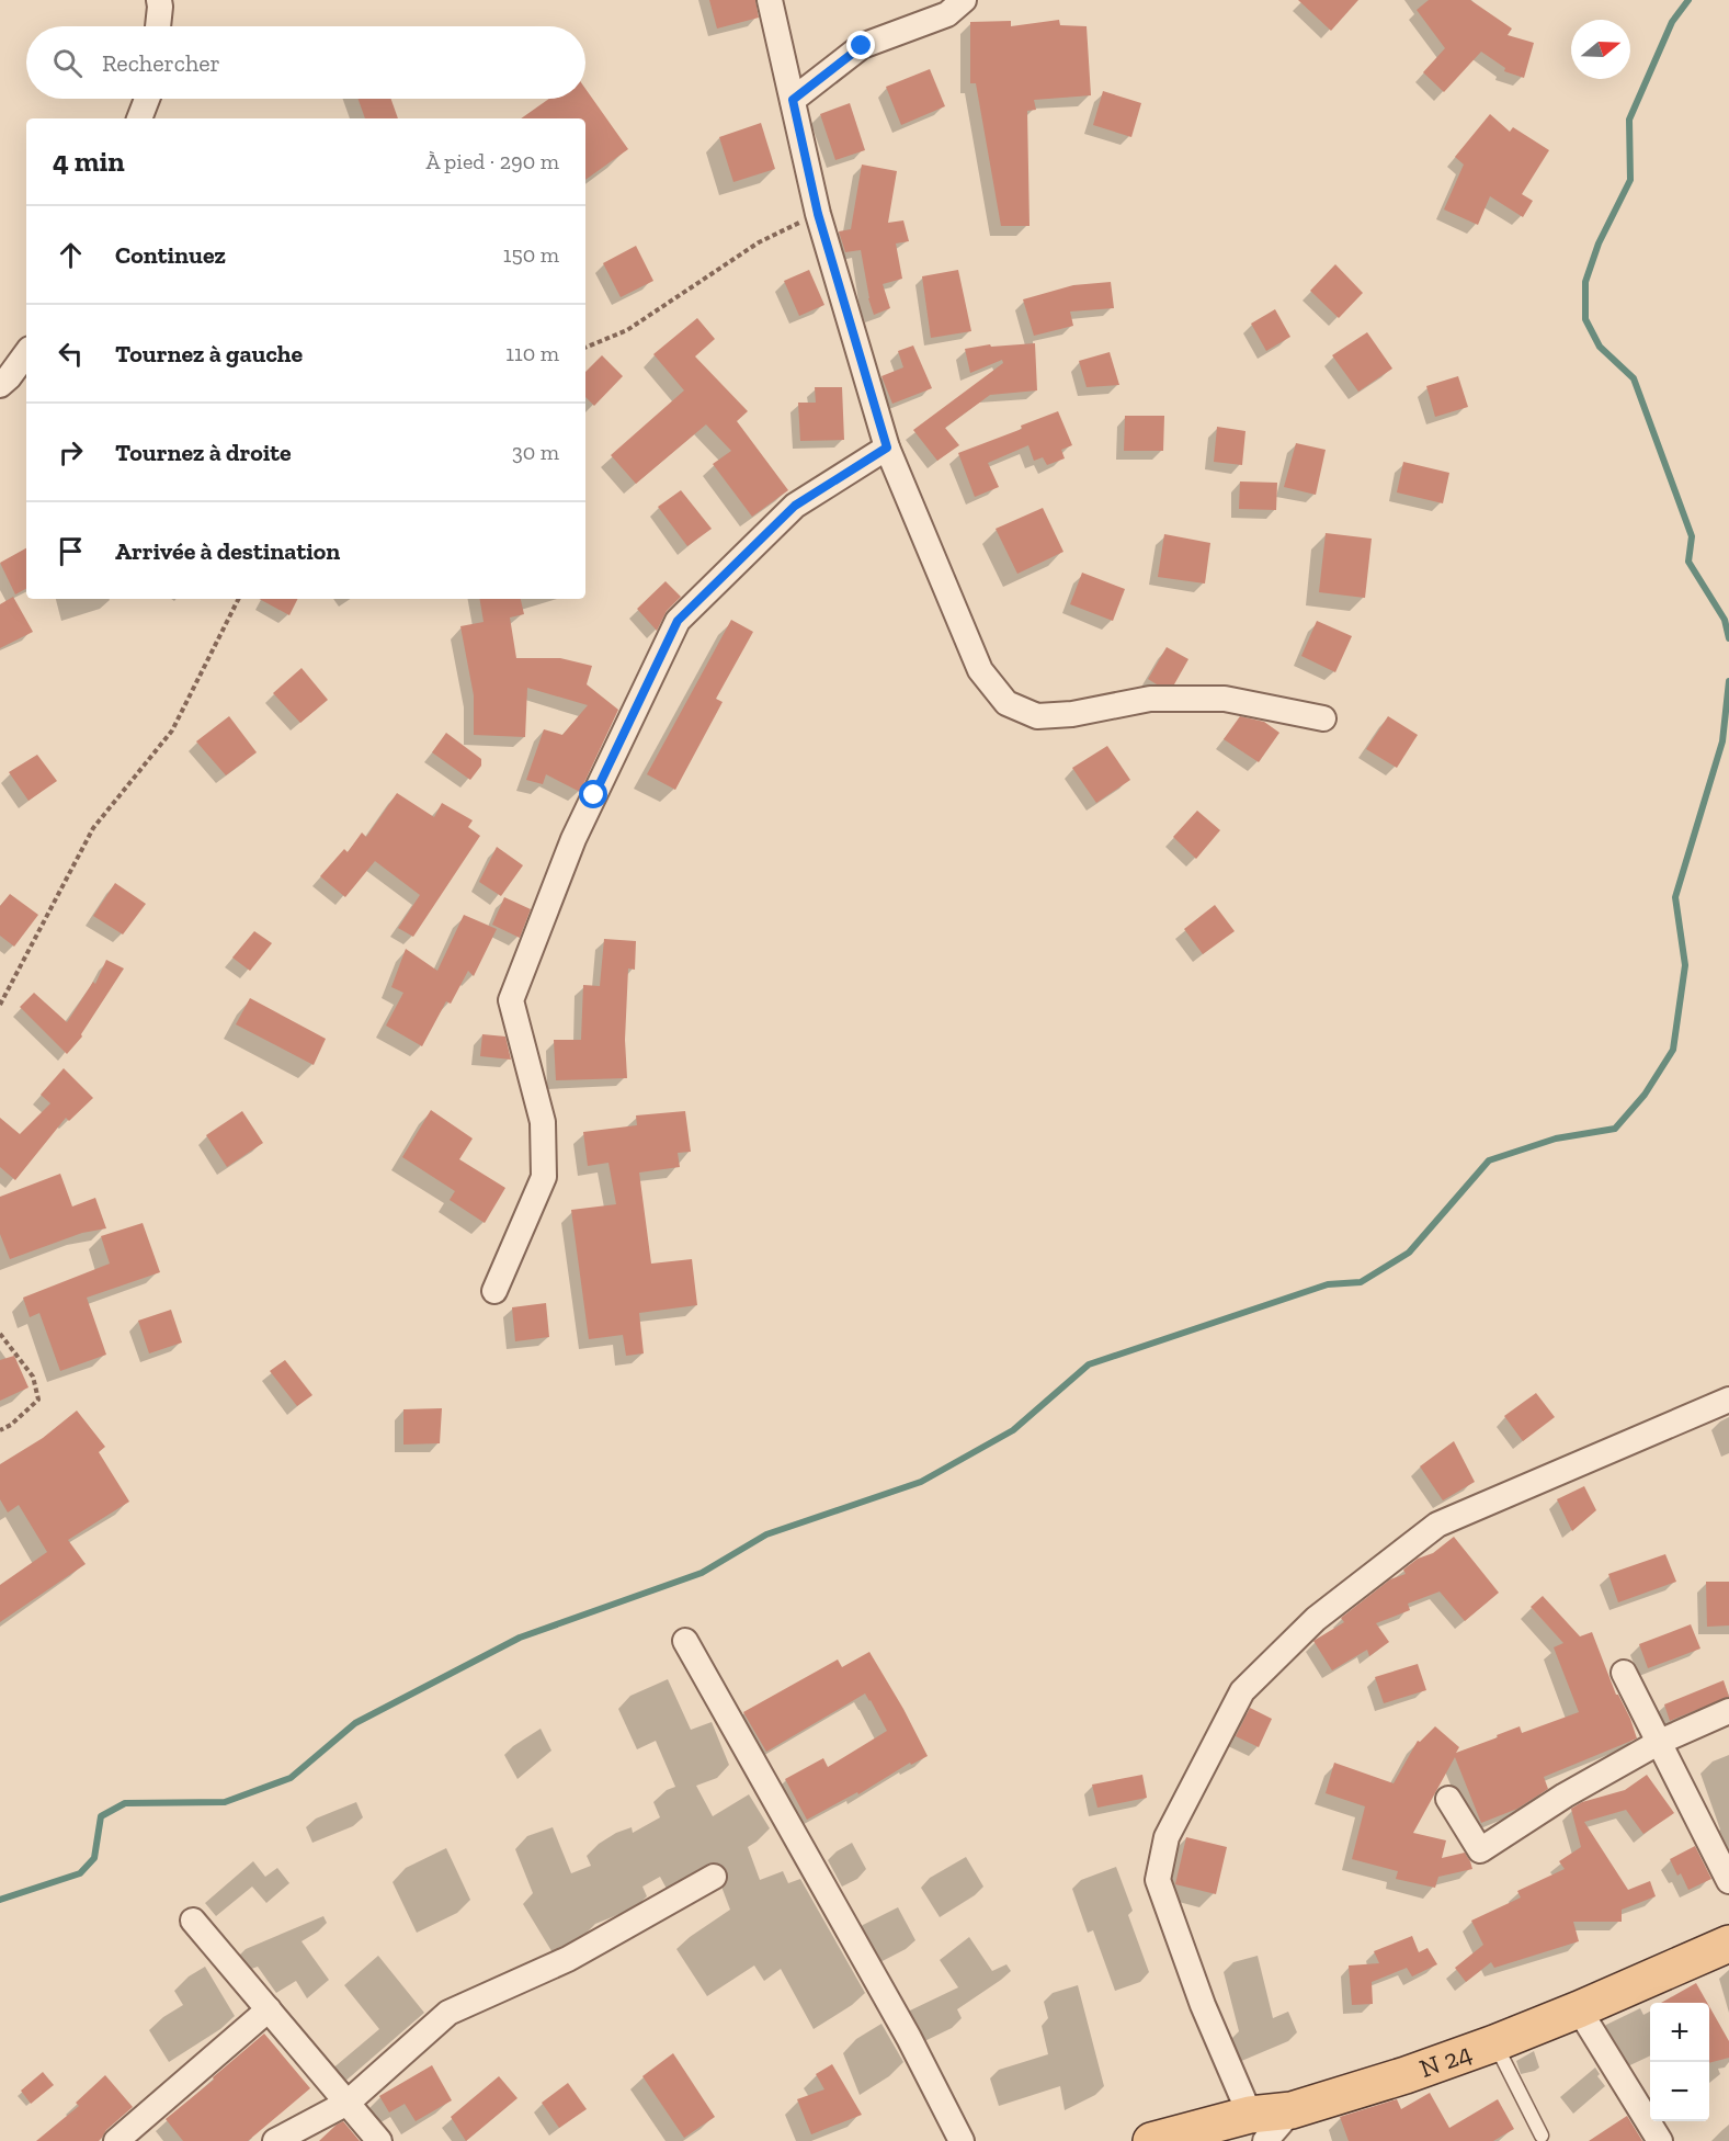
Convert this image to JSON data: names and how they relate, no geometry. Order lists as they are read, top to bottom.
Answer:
{
  "streets": {
    "main road": ["N 24"]
  },
  "north": "right",
  "page": {
    "search": "Rechercher",
    "heading": ["4 min", "À pied · 290 m"],
    "list": [
      ["Continuez", "150 m"],
      ["Tournez à gauche", "110 m"],
      ["Tournez à droite", "30 m"],
      "Arrivée à destination"
    ],
    "map_buttons": ["+", "−"]
  }
}
